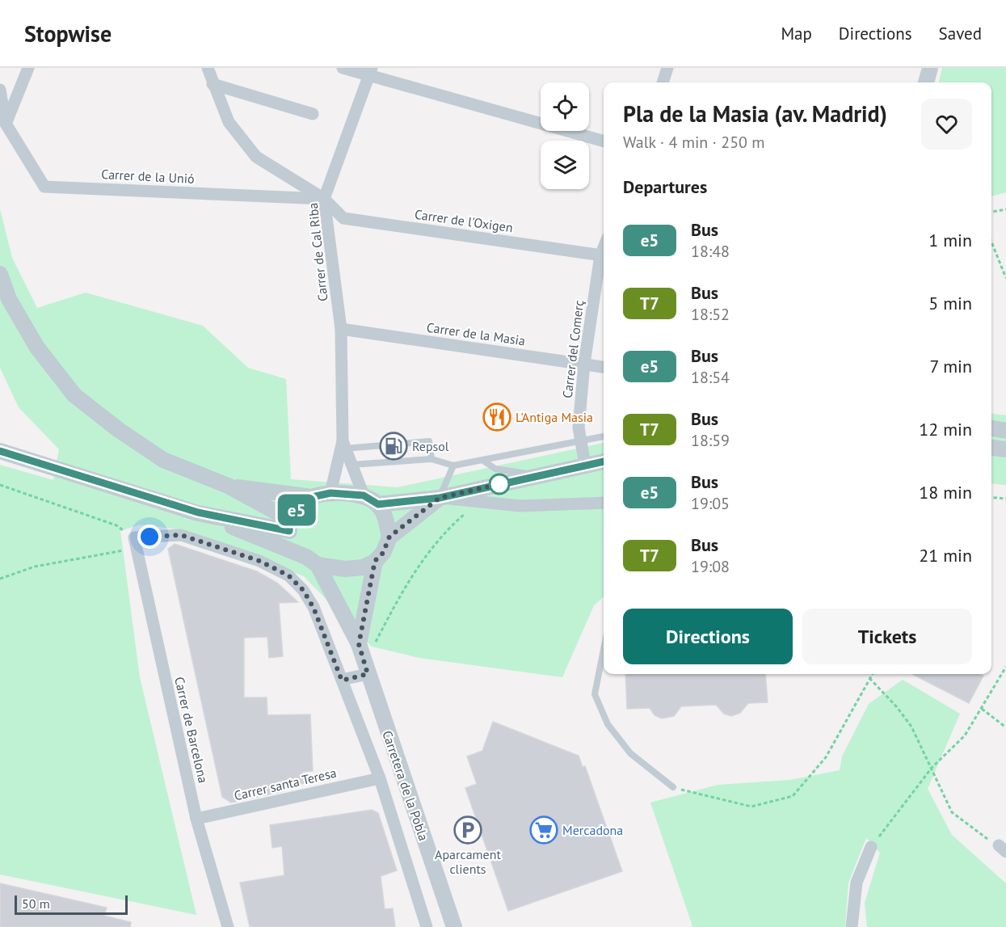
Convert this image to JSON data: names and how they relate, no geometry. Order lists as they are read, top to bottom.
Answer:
{
  "streets": {
    "street": [
      "Carrer de la Unió",
      "Carrer de l'Oxigen",
      "Carrer de Cal Riba",
      "Carrer de la Masia",
      "Carrer del Comerç",
      "Carrer de Barcelona",
      "Carrer santa Teresa",
      "Carretera de la Pobla"
    ]
  },
  "crossings": [
    ["Carrer de la Unió", "Carrer de l'Oxigen"],
    ["Carrer de la Unió", "Carrer de Cal Riba"],
    ["Carrer de l'Oxigen", "Carrer de Cal Riba"],
    ["Carrer de l'Oxigen", "Carrer del Comerç"],
    ["Carrer de Cal Riba", "Carrer de la Masia"],
    ["Carrer de Cal Riba", "Carretera de la Pobla"],
    ["Carrer de la Masia", "Carrer del Comerç"],
    ["Carrer de Barcelona", "Carrer santa Teresa"]
  ],
  "places": {
    "restaurant": ["L'Antiga Masia"],
    "fuel station": ["Repsol"],
    "parking": ["Aparcament clients"],
    "supermarket": ["Mercadona"]
  },
  "lines": ["bus line e5"],
  "scale_bar": "50 m",
  "page": {
    "header": "Stopwise",
    "nav": ["Map", "Directions", "Saved"],
    "on_map": "e5",
    "heading": [
      ["Pla de la Masia (av. Madrid)", "Walk · 4 min · 250 m"],
      "Departures"
    ],
    "list": [
      {
        "mark": "e5",
        "name": "Bus",
        "note": "18:48",
        "value": "1 min"
      },
      {
        "mark": "T7",
        "name": "Bus",
        "note": "18:52",
        "value": "5 min"
      },
      {
        "mark": "e5",
        "name": "Bus",
        "note": "18:54",
        "value": "7 min"
      },
      {
        "mark": "T7",
        "name": "Bus",
        "note": "18:59",
        "value": "12 min"
      },
      {
        "mark": "e5",
        "name": "Bus",
        "note": "19:05",
        "value": "18 min"
      },
      {
        "mark": "T7",
        "name": "Bus",
        "note": "19:08",
        "value": "21 min"
      }
    ],
    "buttons": ["Directions", "Tickets"],
    "scale": "50 m"
  }
}
